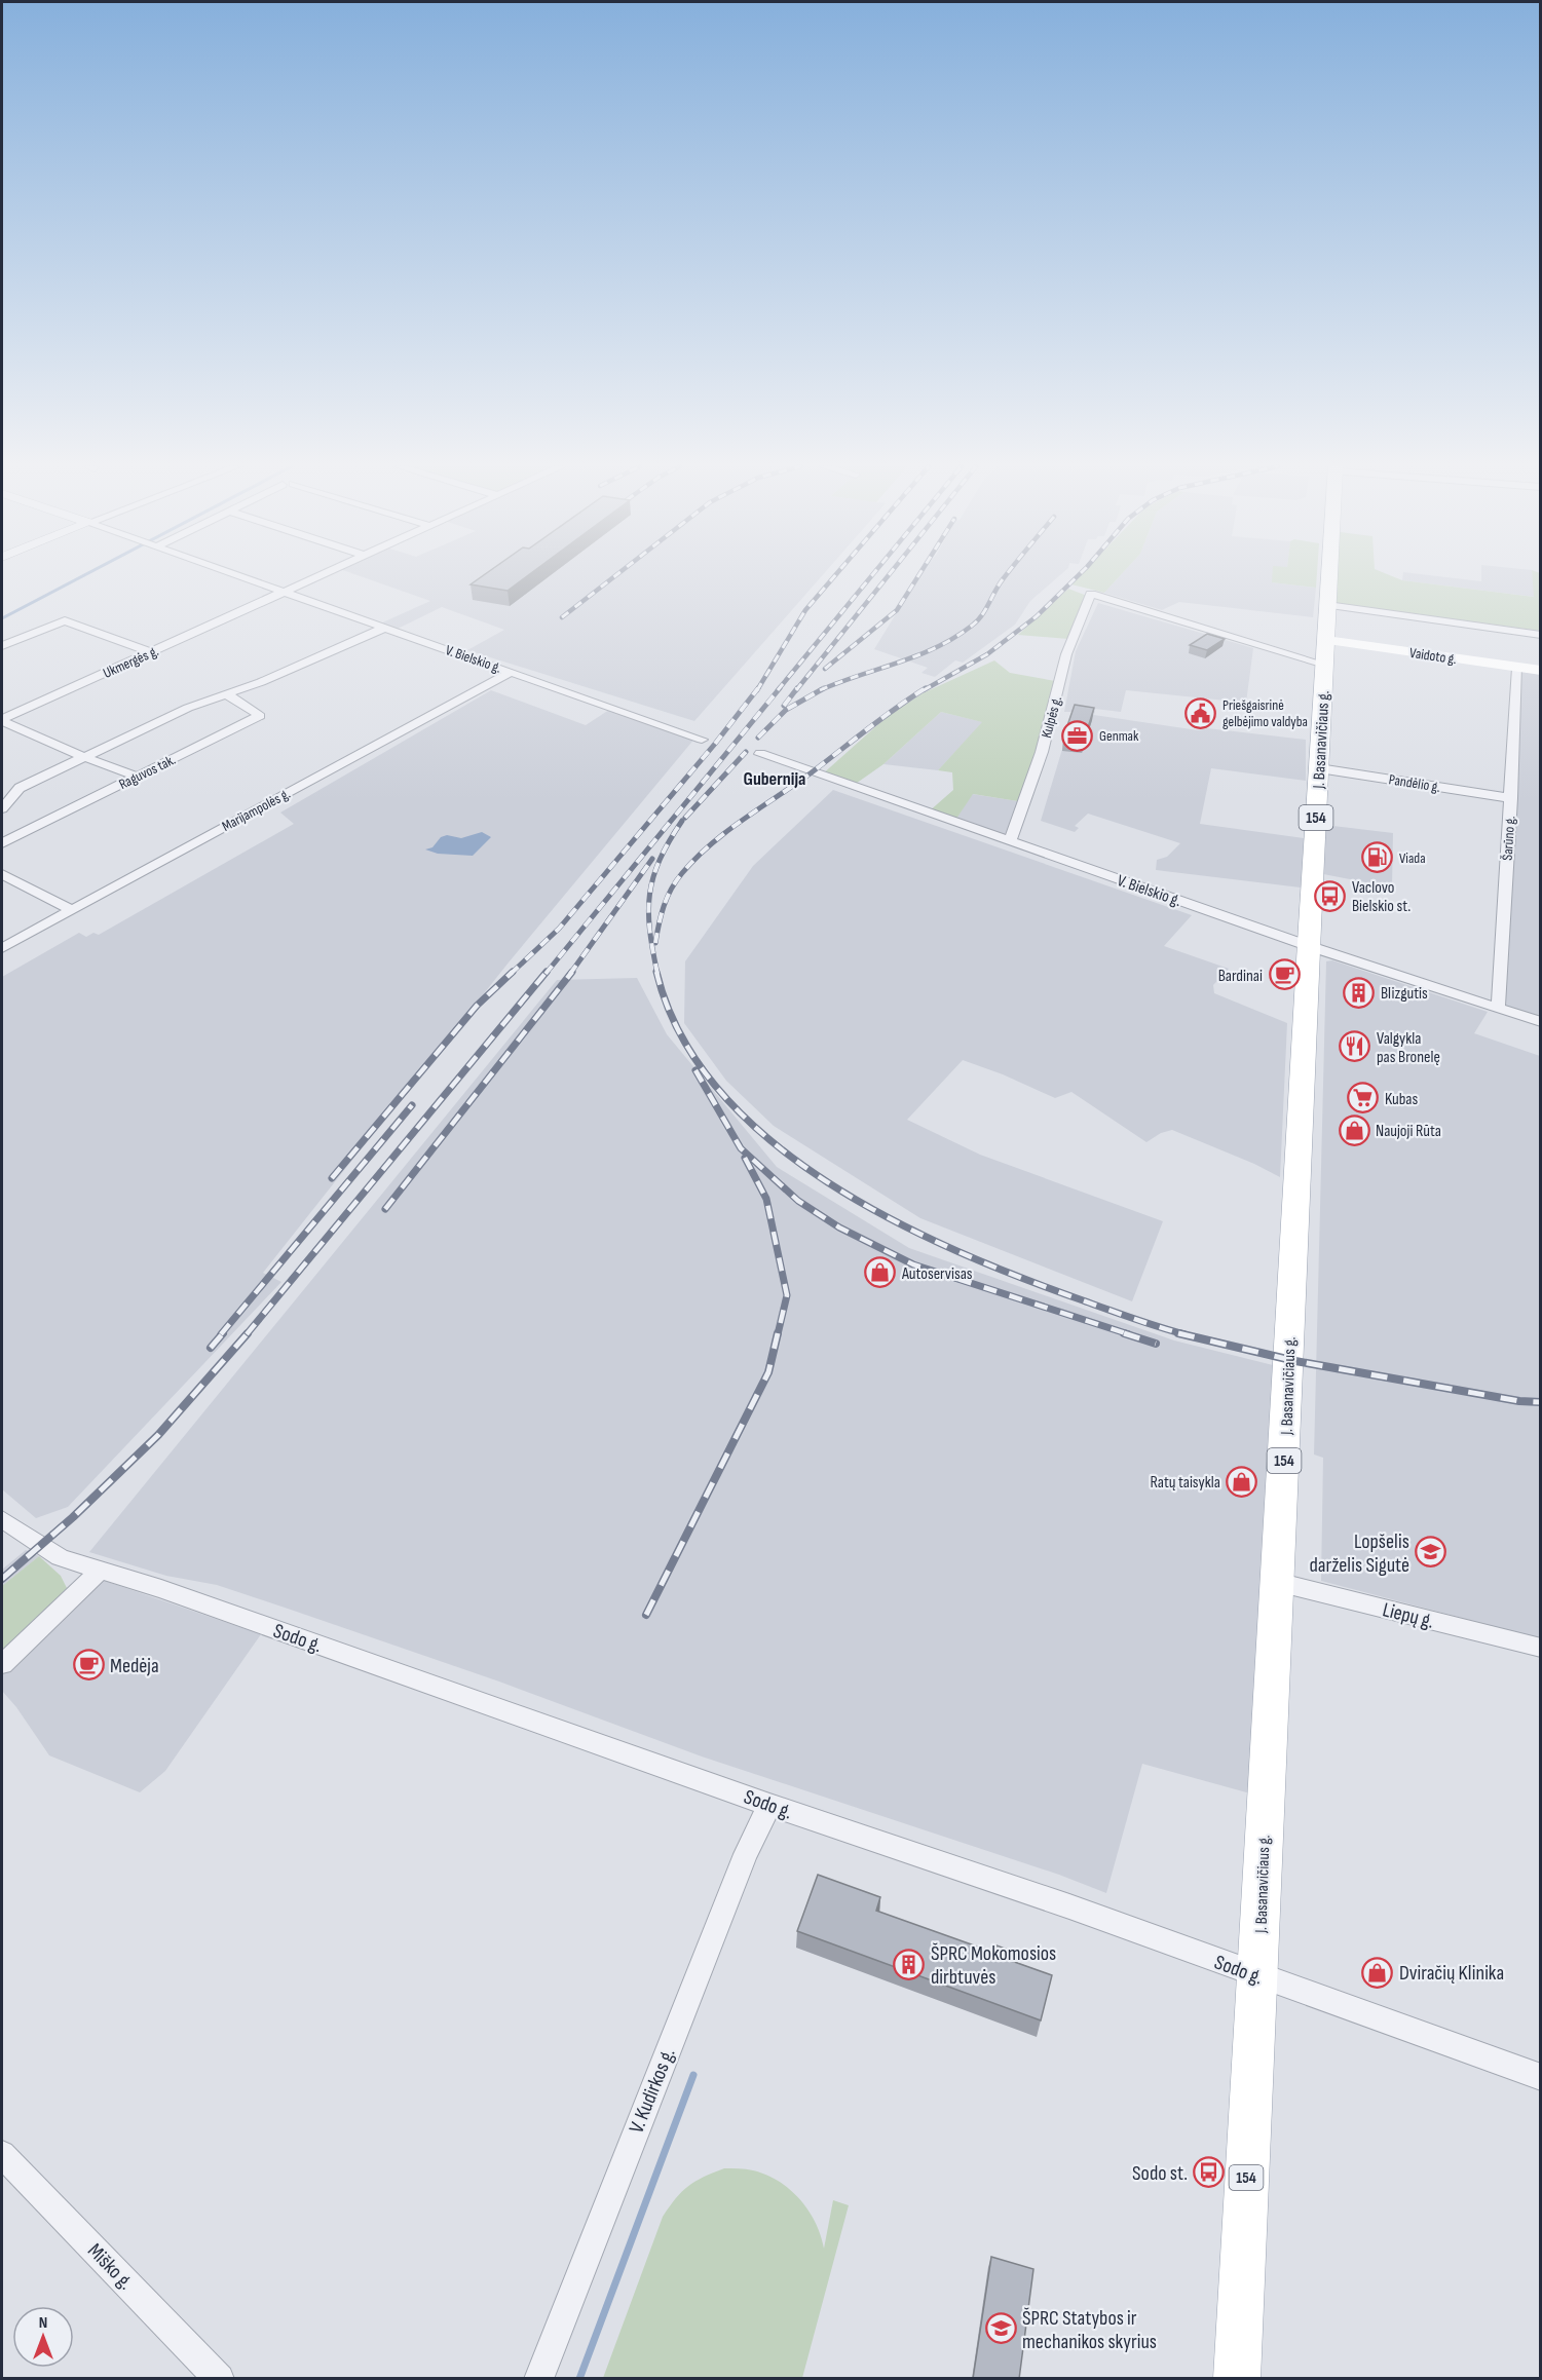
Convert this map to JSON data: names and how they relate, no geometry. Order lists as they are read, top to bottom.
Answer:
{
  "streets": {
    "main road": ["Vaidoto g.", "J. Basanavičiaus g.", "154"],
    "street": [
      "V. Bielskio g.",
      "Ukmergės g.",
      "Kulpės g.",
      "Raguvos tak.",
      "Pandėlio g.",
      "Marijampolės g.",
      "Šarūno g.",
      "Liepų g.",
      "Sodo g.",
      "V. Kudirkos g.",
      "Miško g."
    ]
  },
  "crossings": [
    ["Vaidoto g.", "J. Basanavičiaus g."],
    ["Vaidoto g.", "Šarūno g."],
    ["V. Bielskio g.", "Ukmergės g."],
    ["V. Bielskio g.", "Kulpės g."],
    ["V. Bielskio g.", "J. Basanavičiaus g."],
    ["V. Bielskio g.", "Marijampolės g."],
    ["V. Bielskio g.", "Šarūno g."],
    ["Kulpės g.", "J. Basanavičiaus g."],
    ["J. Basanavičiaus g.", "Pandėlio g."],
    ["J. Basanavičiaus g.", "Liepų g."],
    ["J. Basanavičiaus g.", "Sodo g."],
    ["Pandėlio g.", "Šarūno g."],
    ["Sodo g.", "V. Kudirkos g."]
  ],
  "districts": ["Gubernija"],
  "places": {
    "public building": ["Priešgaisrinė gelbėjimo valdyba"],
    "office": ["Genmak"],
    "fuel station": ["Viada"],
    "bus stop": ["Vaclovo Bielskio st.", "Sodo st."],
    "cafe": ["Bardinai", "Medėja"],
    "building": ["Blizgutis", "ŠPRC Mokomosios dirbtuvės"],
    "restaurant": ["Valgykla pas Bronelę"],
    "supermarket": ["Kubas"],
    "shop": [
      "Naujoji Rūta",
      "Autoservisas",
      "Ratų taisykla",
      "Dviračių Klinika"
    ],
    "school or university": ["Lopšelis darželis Sigutė", "ŠPRC Statybos ir mechanikos skyrius"]
  },
  "north": "top"
}
